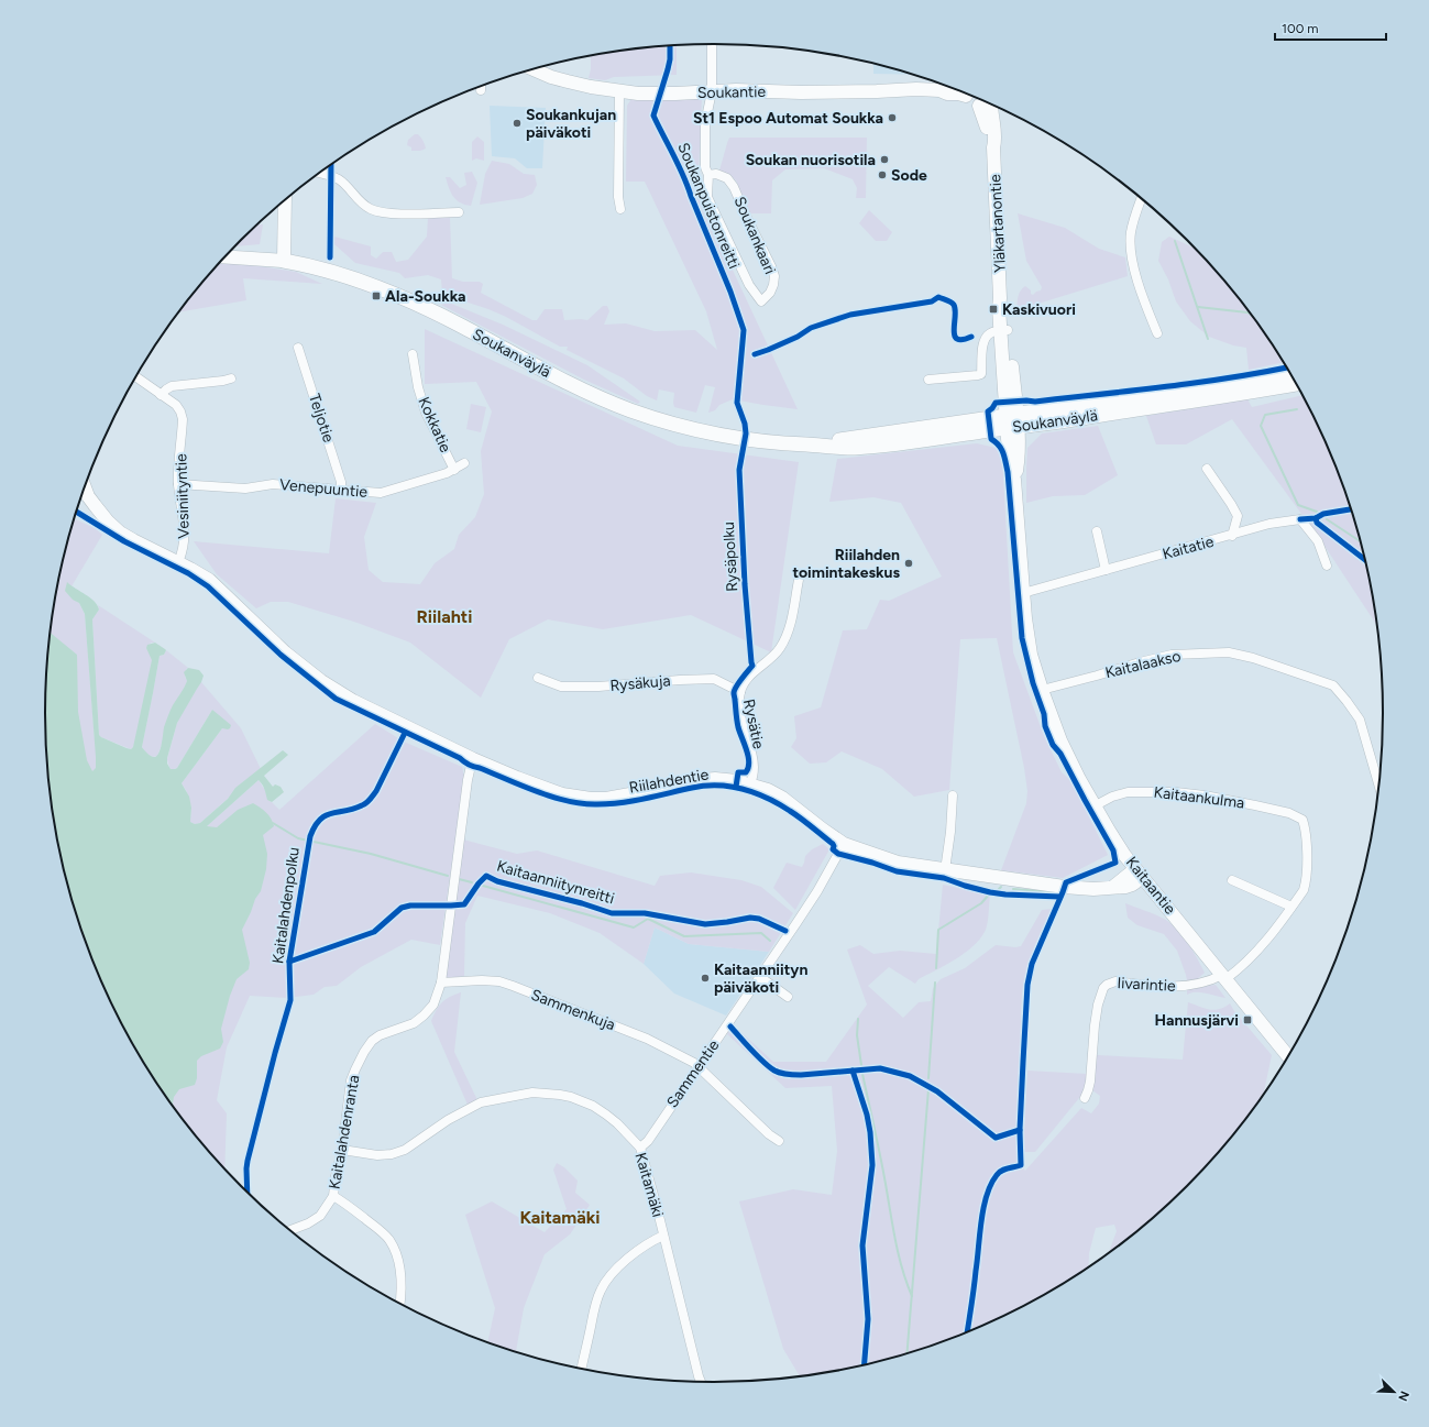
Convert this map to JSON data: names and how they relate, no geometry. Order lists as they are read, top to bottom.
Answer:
{
  "streets": {
    "main road": ["Soukanväylä"],
    "street": [
      "Soukantie",
      "Yläkartanontie",
      "Soukankaari",
      "Teljotie",
      "Kokkatie",
      "Venepuuntie",
      "Vesiniityntie",
      "Kaitatie",
      "Kaitalaakso",
      "Rysäkuja",
      "Rysätie",
      "Riilahdentie",
      "Kaitaankulma",
      "Kaitaantie",
      "Iivarintie",
      "Sammenkuja",
      "Sammentie",
      "Kaitalahdenranta",
      "Kaitamäki"
    ],
    "cycle path": ["Soukanpuistonreitti", "Kaitaanniitynreitti", "Kaitalahdenpolku"]
  },
  "crossings": [
    ["Soukantie", "Soukankaari"],
    ["Yläkartanontie", "Soukanväylä"],
    ["Yläkartanontie", "Kaitaantie"],
    ["Soukanväylä", "Kaitaantie"],
    ["Teljotie", "Venepuuntie"],
    ["Kokkatie", "Venepuuntie"],
    ["Venepuuntie", "Vesiniityntie"],
    ["Vesiniityntie", "Riilahdentie"],
    ["Kaitatie", "Kaitaantie"],
    ["Kaitalaakso", "Kaitaantie"],
    ["Rysäkuja", "Rysätie"],
    ["Rysätie", "Riilahdentie"],
    ["Riilahdentie", "Kaitaantie"],
    ["Riilahdentie", "Sammentie"],
    ["Riilahdentie", "Kaitalahdenranta"],
    ["Kaitaankulma", "Kaitaantie"],
    ["Kaitaantie", "Iivarintie"],
    ["Sammenkuja", "Sammentie"],
    ["Sammenkuja", "Kaitalahdenranta"],
    ["Sammentie", "Kaitamäki"],
    ["Kaitalahdenranta", "Kaitamäki"]
  ],
  "districts": ["Riilahti", "Kaitamäki"],
  "places": {
    "other": [
      "St1 Espoo Automat Soukka",
      "Soukankujan päiväkoti",
      "Soukan nuorisotila",
      "Sode",
      "Riilahden toimintakeskus",
      "Kaitaanniityn päiväkoti"
    ],
    "transit": ["Ala-Soukka", "Kaskivuori", "Hannusjärvi"]
  },
  "scale_bar": "100 m",
  "north": "bottom right"
}
